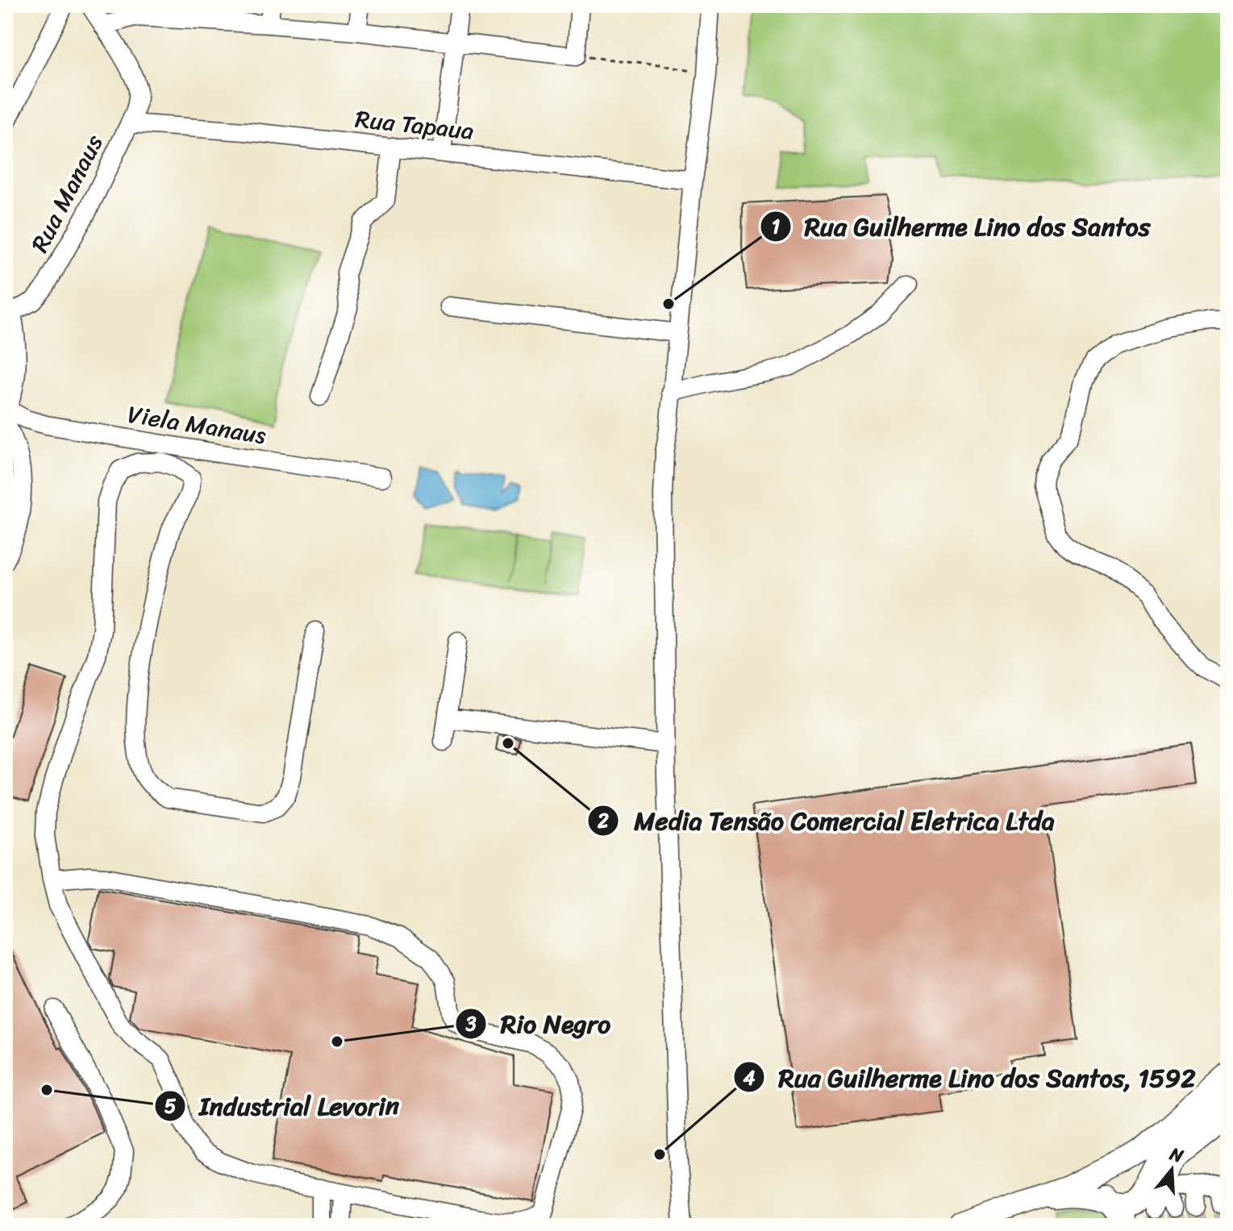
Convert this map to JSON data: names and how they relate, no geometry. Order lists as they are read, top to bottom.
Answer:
{
  "streets": {
    "street": ["Rua Tapaua", "Rua Manaus", "Viela Manaus"]
  },
  "crossings": [
    ["Rua Tapaua", "Rua Manaus"],
    ["Rua Manaus", "Viela Manaus"]
  ],
  "places": [
    "Rua Guilherme Lino dos Santos",
    "Media Tensão Comercial Eletrica Ltda",
    "Rio Negro",
    "Industrial Levorin",
    "Rua Guilherme Lino dos Santos, 1592"
  ],
  "north": "top"
}
